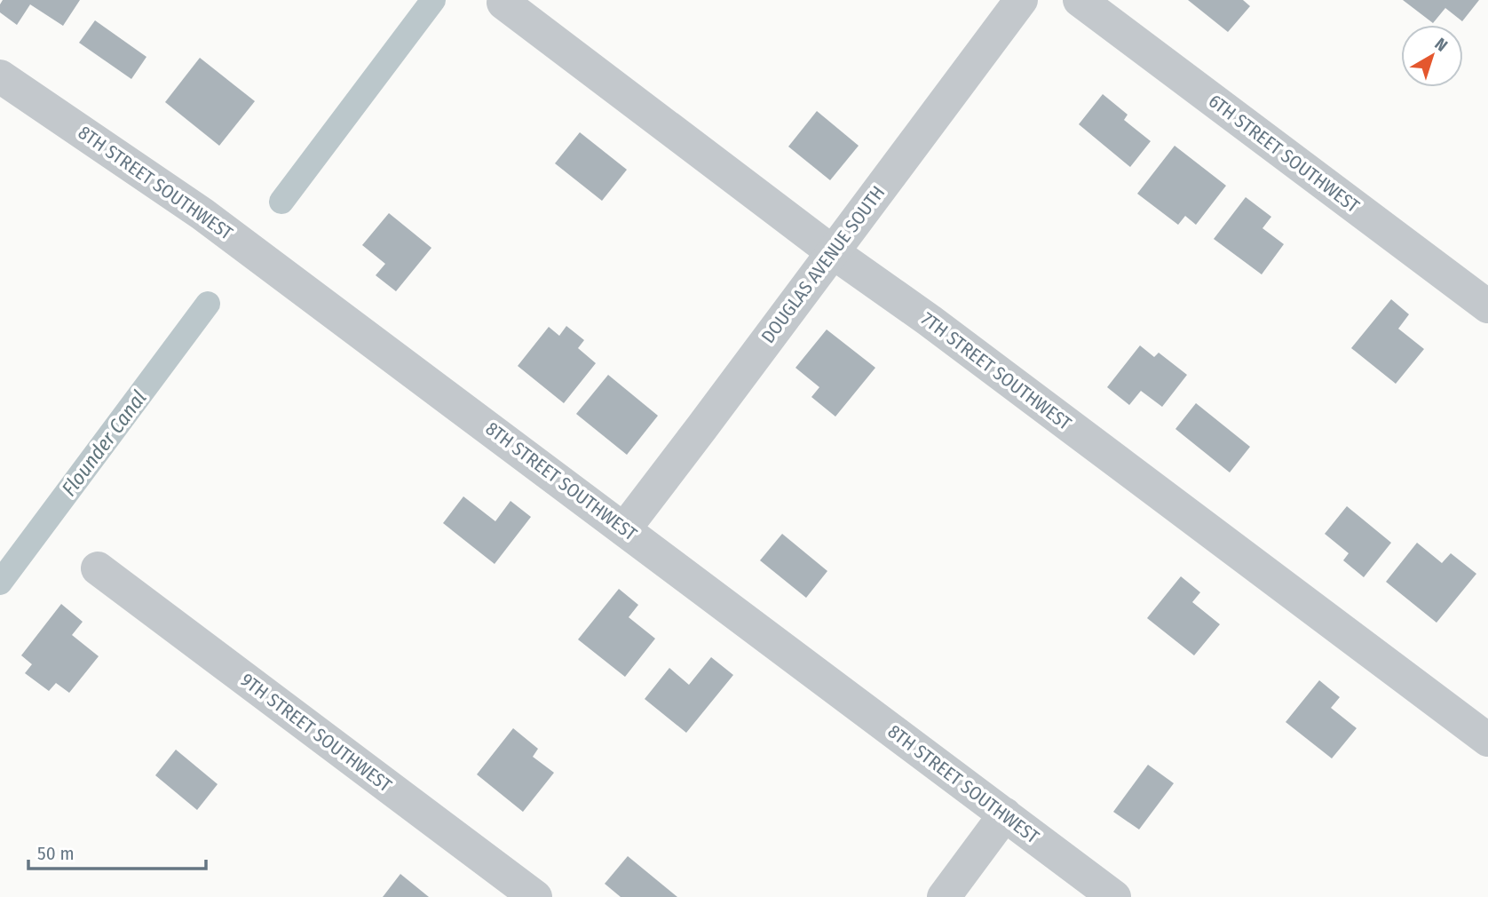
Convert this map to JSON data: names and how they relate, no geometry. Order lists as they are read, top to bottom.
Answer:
{
  "streets": {
    "street": [
      "6TH STREET SOUTHWEST",
      "8TH STREET SOUTHWEST",
      "DOUGLAS AVENUE SOUTH",
      "7TH STREET SOUTHWEST",
      "9TH STREET SOUTHWEST"
    ]
  },
  "crossings": [
    ["8TH STREET SOUTHWEST", "DOUGLAS AVENUE SOUTH"],
    ["DOUGLAS AVENUE SOUTH", "7TH STREET SOUTHWEST"]
  ],
  "water": ["Flounder Canal"],
  "scale_bar": "50 m",
  "north": "top right"
}
